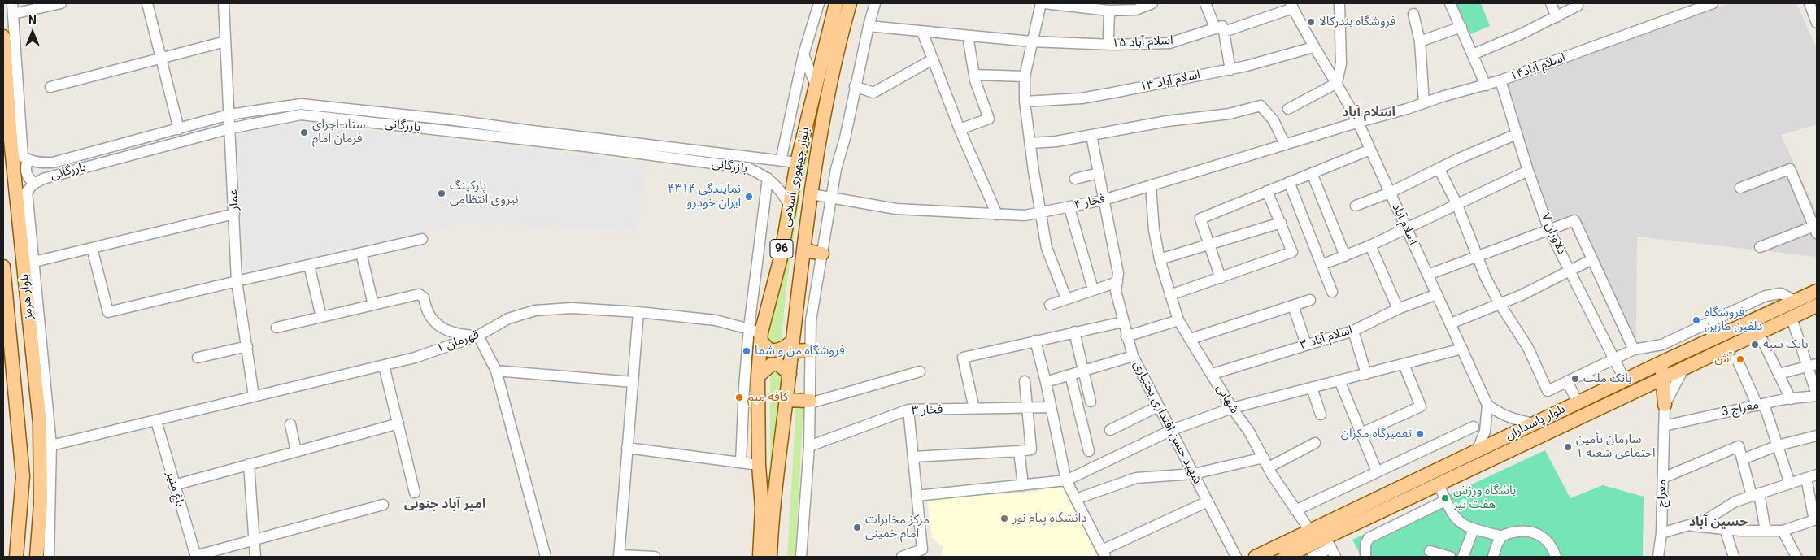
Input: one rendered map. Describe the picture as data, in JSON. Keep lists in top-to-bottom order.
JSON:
{
  "streets": {
    "main road": [
      "بلوار جمهوری اسلامی",
      "96",
      "بلوار هرمز",
      "بلوار پاسداران"
    ],
    "street": [
      "اسلام آباد ۱۵",
      "اسلام آباد۱۴",
      "اسلام آباد ۱۳",
      "بازرگانی",
      "عمار",
      "فخار ۴",
      "اسلام آباد",
      "دلاوران ۷",
      "اسلام آباد ۳",
      "قهرمان ۱",
      "شهابی",
      "معراج 3",
      "فخار ۳",
      "شهید حسن اقتداری بختیاری",
      "باغ منیر",
      "معراج"
    ]
  },
  "crossings": [
    ["اسلام آباد ۱۵", "اسلام آباد"],
    ["اسلام آباد۱۴", "فخار ۴"],
    ["اسلام آباد۱۴", "اسلام آباد"],
    ["اسلام آباد۱۴", "دلاوران ۷"],
    ["اسلام آباد ۱۳", "اسلام آباد"],
    ["بازرگانی", "بلوار جمهوری اسلامی"],
    ["بازرگانی", "عمار"],
    ["بازرگانی", "بلوار هرمز"],
    ["بلوار جمهوری اسلامی", "فخار ۴"],
    ["بلوار جمهوری اسلامی", "96"],
    ["بلوار جمهوری اسلامی", "قهرمان ۱"],
    ["عمار", "قهرمان ۱"],
    ["فخار ۴", "اسلام آباد"],
    ["فخار ۴", "شهابی"],
    ["فخار ۴", "شهید حسن اقتداری بختیاری"],
    ["اسلام آباد", "اسلام آباد ۳"],
    ["دلاوران ۷", "بلوار پاسداران"],
    ["بلوار هرمز", "قهرمان ۱"],
    ["اسلام آباد ۳", "شهابی"],
    ["قهرمان ۱", "باغ منیر"],
    ["شهابی", "بلوار پاسداران"],
    ["معراج 3", "معراج"]
  ],
  "districts": ["اسلام آباد", "امير آباد جنوبی", "حسین آباد"],
  "places": [
    "فروشگاه بندرکالا",
    "ستاد اجرای فرمان امام",
    "پارکینگ نیروی انتظامی",
    "نمایندگی ۴۳۱۴ ایران خودرو",
    "فروشگاه دلفین مارین",
    "بانک سپه",
    "فروشگاه من و شما",
    "آش",
    "بانک ملت",
    "کافه میم",
    "تعمیرگاه مکران",
    "سازمان تأمین اجتماعی شعبه ۱",
    "باشگاه ورزش هفت تیر",
    "دانشگاه پیام نور",
    "مرکز مخابرات امام خمینی"
  ],
  "north": "top"
}
